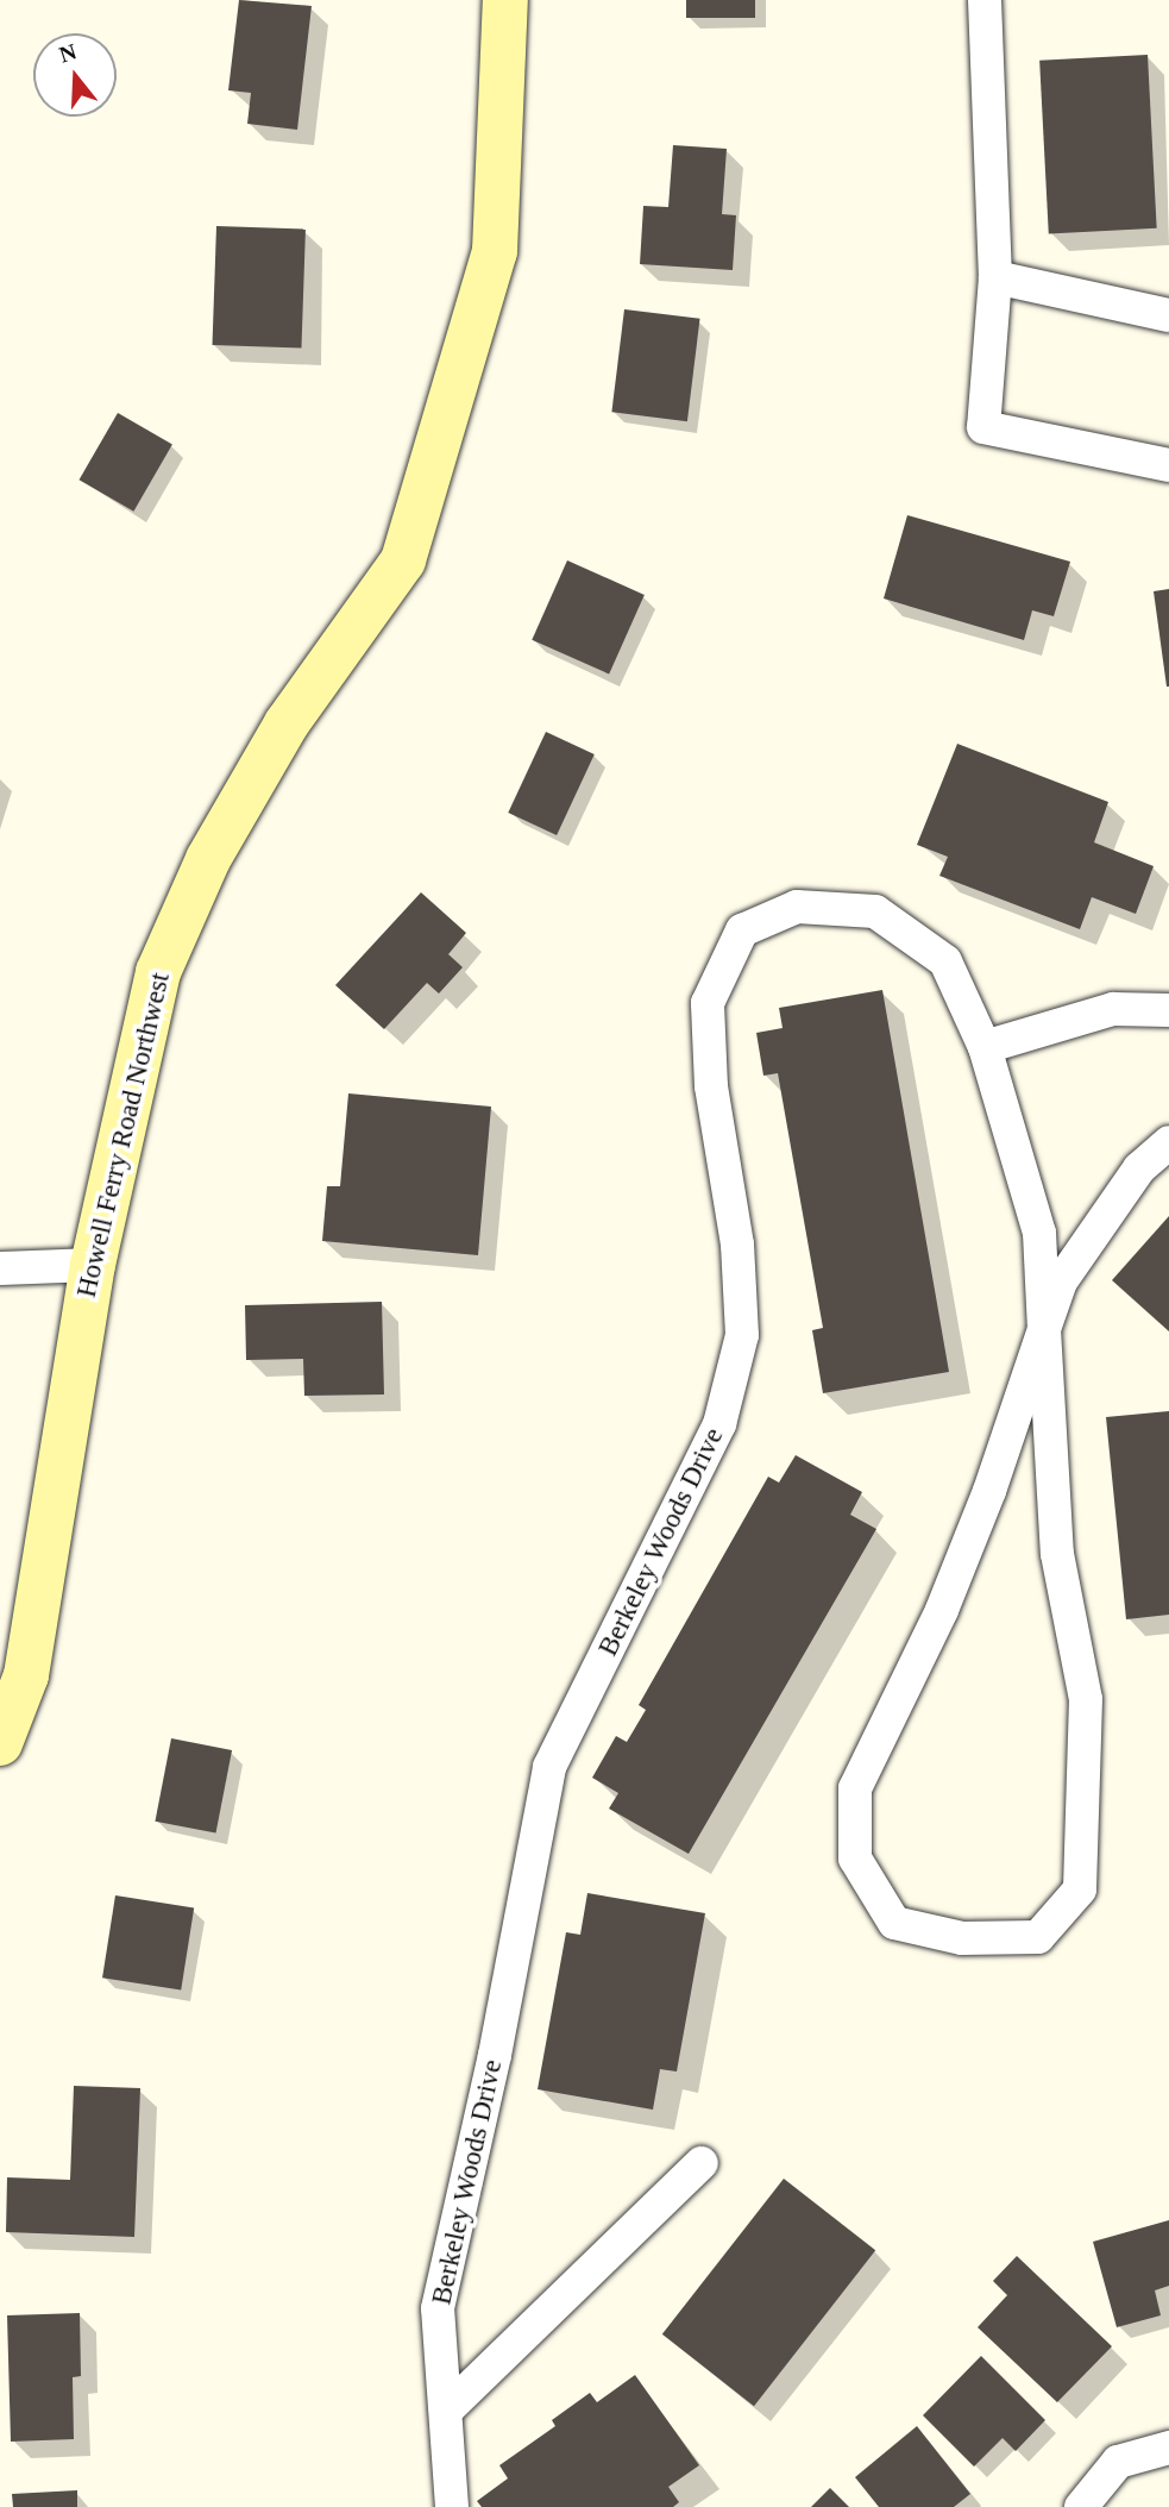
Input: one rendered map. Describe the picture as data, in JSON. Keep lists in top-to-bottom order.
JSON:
{
  "streets": {
    "street": ["Howell Ferry Road Northwest", "Berkeley Woods Drive"]
  },
  "north": "top"
}
